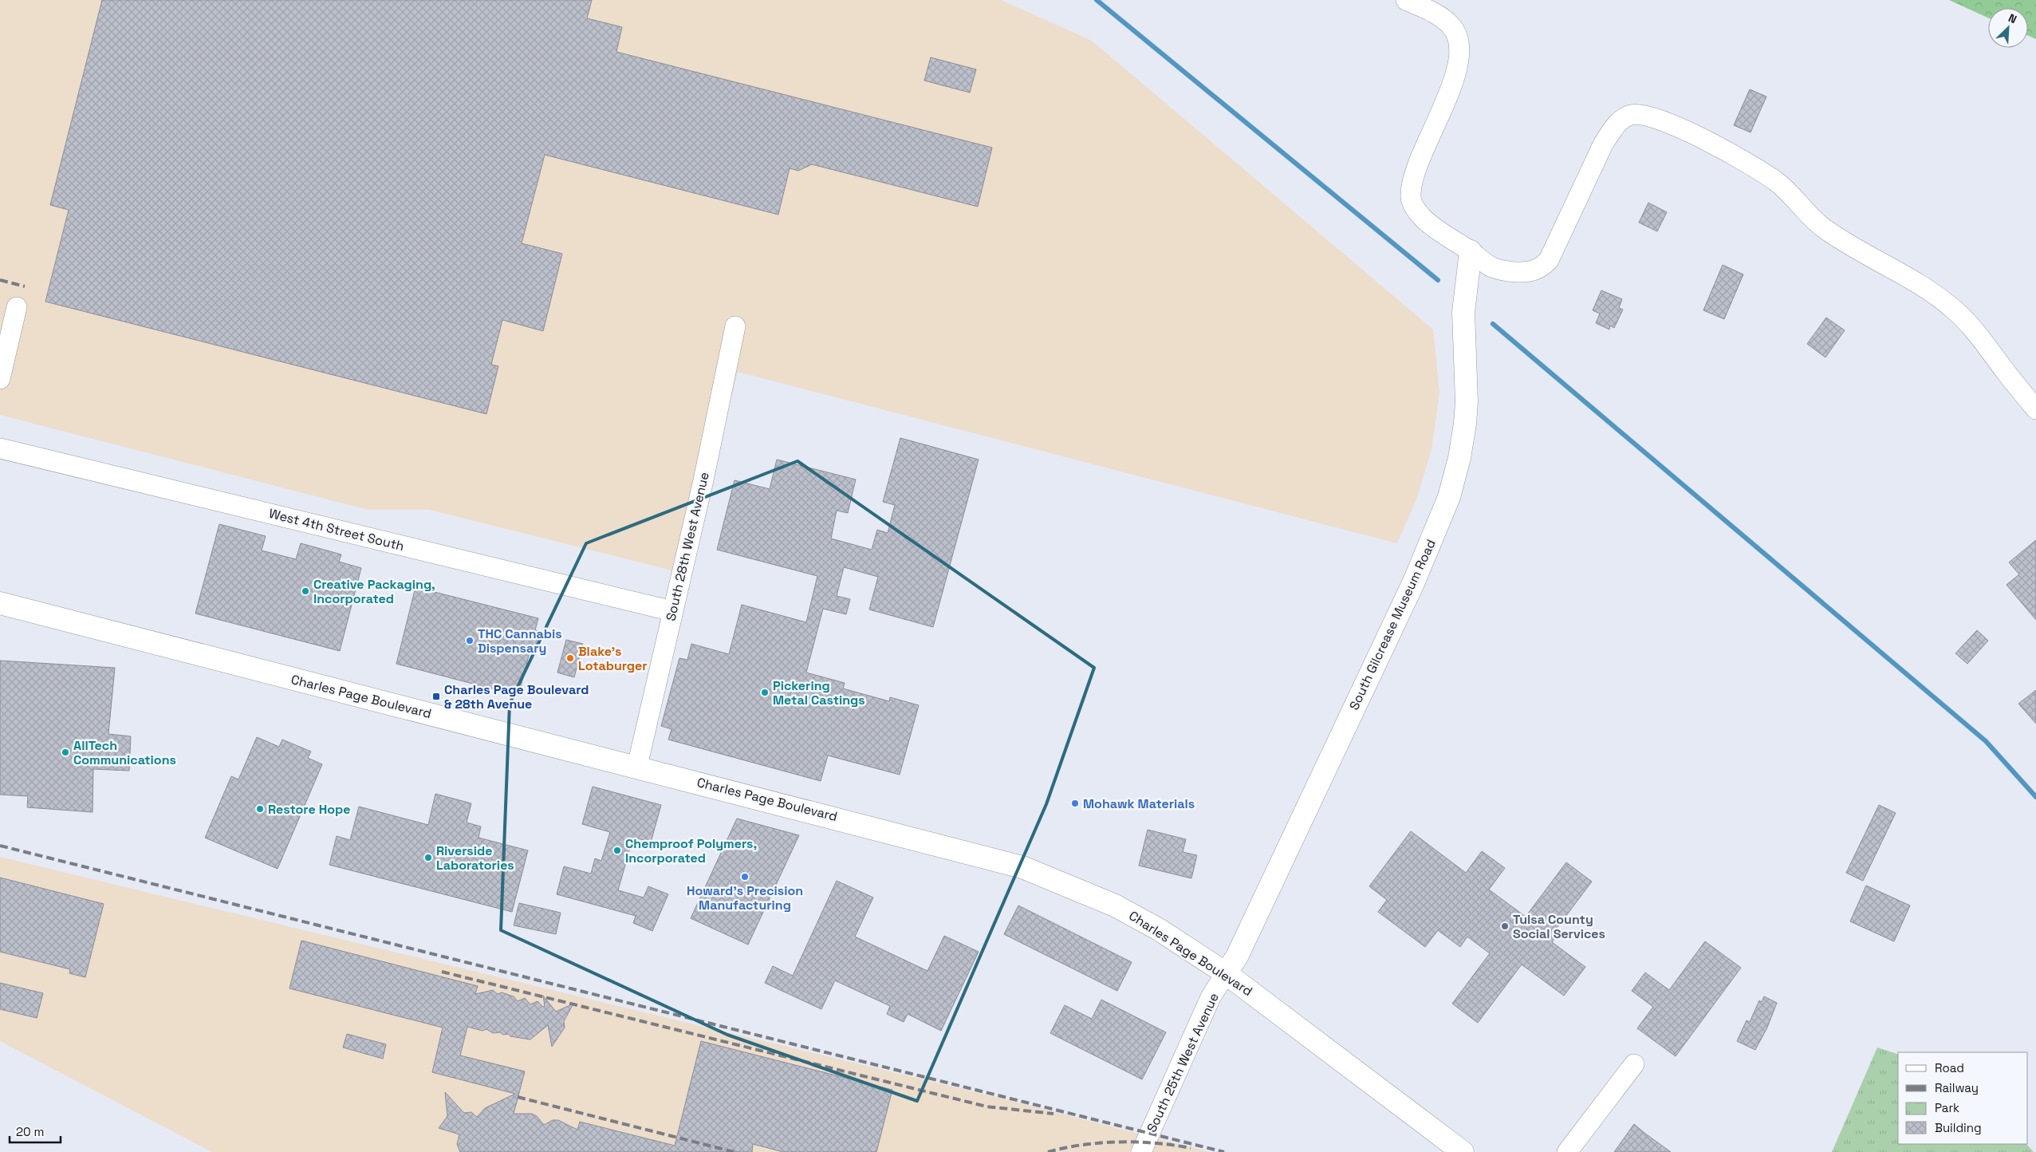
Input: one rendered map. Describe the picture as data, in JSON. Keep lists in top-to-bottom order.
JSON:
{
  "streets": {
    "main road": ["South Gilcrease Museum Road", "Charles Page Boulevard"],
    "street": ["West 4th Street South", "South 28th West Avenue", "South 25th West Avenue"]
  },
  "crossings": [
    ["West 4th Street South", "South 28th West Avenue"],
    ["South 28th West Avenue", "Charles Page Boulevard"],
    ["South Gilcrease Museum Road", "Charles Page Boulevard"],
    ["South Gilcrease Museum Road", "South 25th West Avenue"],
    ["Charles Page Boulevard", "South 25th West Avenue"]
  ],
  "places": {
    "other": [
      "Creative Packaging, Incorporated",
      "THC Cannabis Dispensary",
      "Blake's Lotaburger",
      "Pickering Metal Castings",
      "AllTech Communications",
      "Mohawk Materials",
      "Restore Hope",
      "Chemproof Polymers, Incorporated",
      "Riverside Laboratories",
      "Howard's Precision Manufacturing",
      "Tulsa County Social Services"
    ],
    "transit": ["Charles Page Boulevard & 28th Avenue"]
  },
  "legend": [
    "Road",
    "Railway",
    "Park",
    "Building"
  ],
  "scale_bar": "20 m",
  "north": "top right"
}
